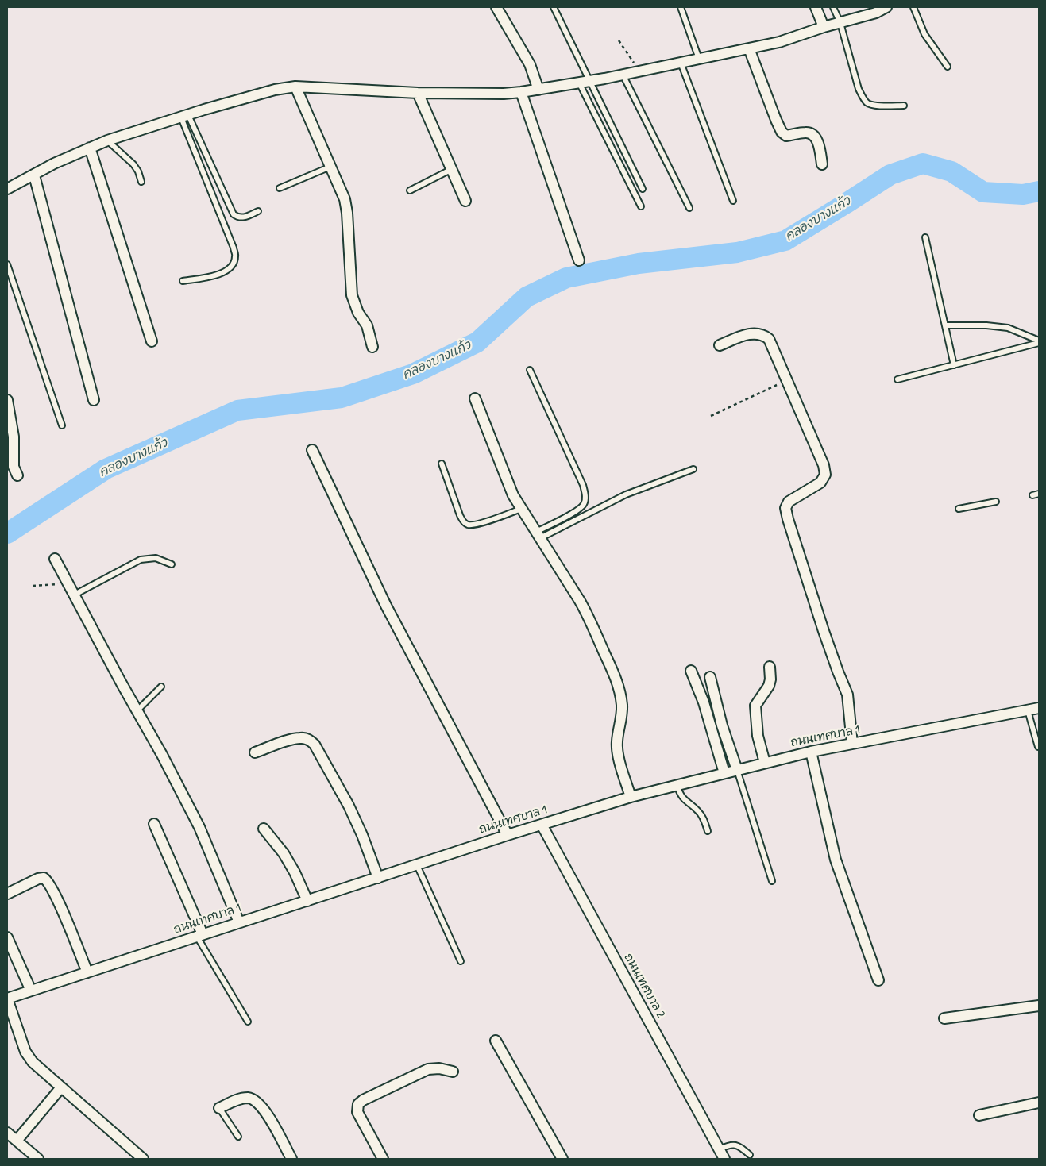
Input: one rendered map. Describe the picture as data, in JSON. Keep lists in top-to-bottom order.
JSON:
{
  "streets": {
    "street": ["ถนนเทศบาล 1", "ถนนเทศบาล 2"]
  },
  "crossings": [
    ["ถนนเทศบาล 1", "ถนนเทศบาล 2"]
  ],
  "water": ["คลองบางแก้ว"]
}
